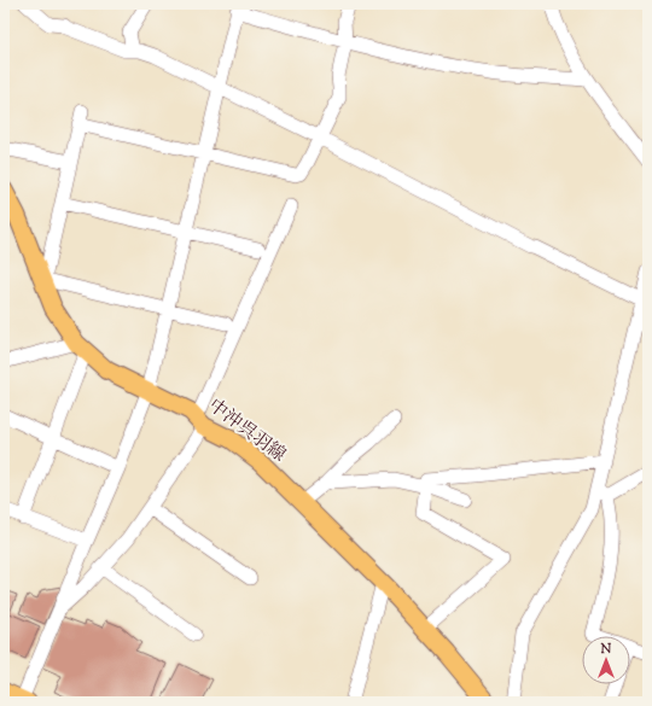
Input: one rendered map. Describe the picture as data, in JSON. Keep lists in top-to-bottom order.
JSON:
{
  "streets": {
    "main road": ["中沖呉羽線"]
  },
  "north": "top"
}
